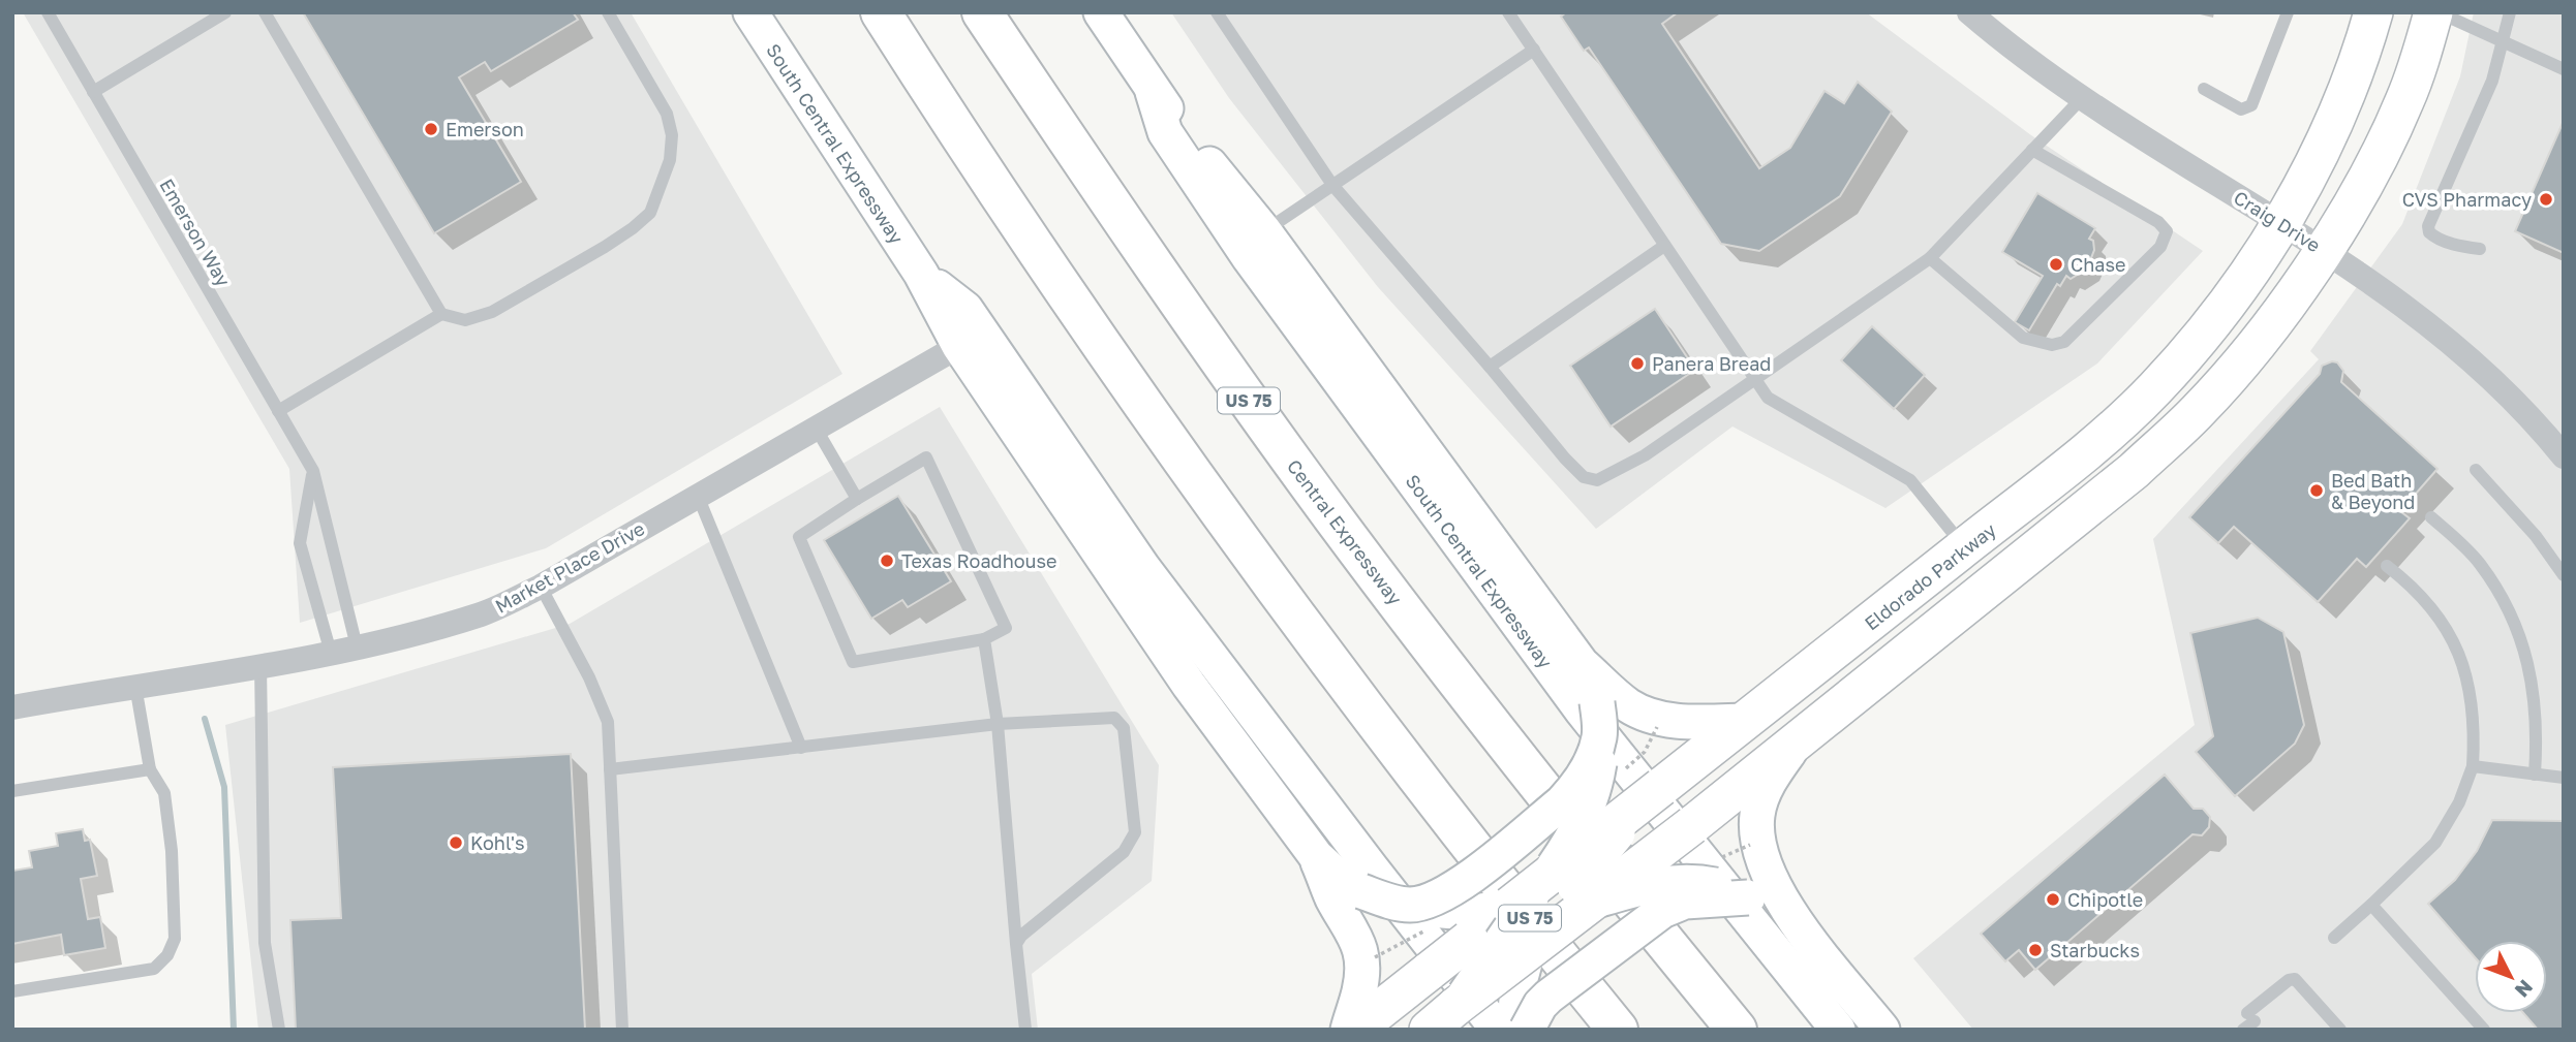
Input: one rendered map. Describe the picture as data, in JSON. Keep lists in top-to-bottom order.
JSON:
{
  "streets": {
    "highway": ["US 75", "Central Expressway"],
    "main road": ["South Central Expressway", "Eldorado Parkway"],
    "street": ["Craig Drive", "Market Place Drive"],
    "lane": ["Emerson Way"]
  },
  "crossings": [
    ["South Central Expressway", "Market Place Drive"],
    ["Craig Drive", "Eldorado Parkway"],
    ["Emerson Way", "Market Place Drive"]
  ],
  "places": [
    "Emerson",
    "CVS Pharmacy",
    "Chase",
    "Panera Bread",
    "Bed Bath & Beyond",
    "Texas Roadhouse",
    "Kohl's",
    "Chipotle",
    "Starbucks"
  ],
  "north": "bottom right"
}
